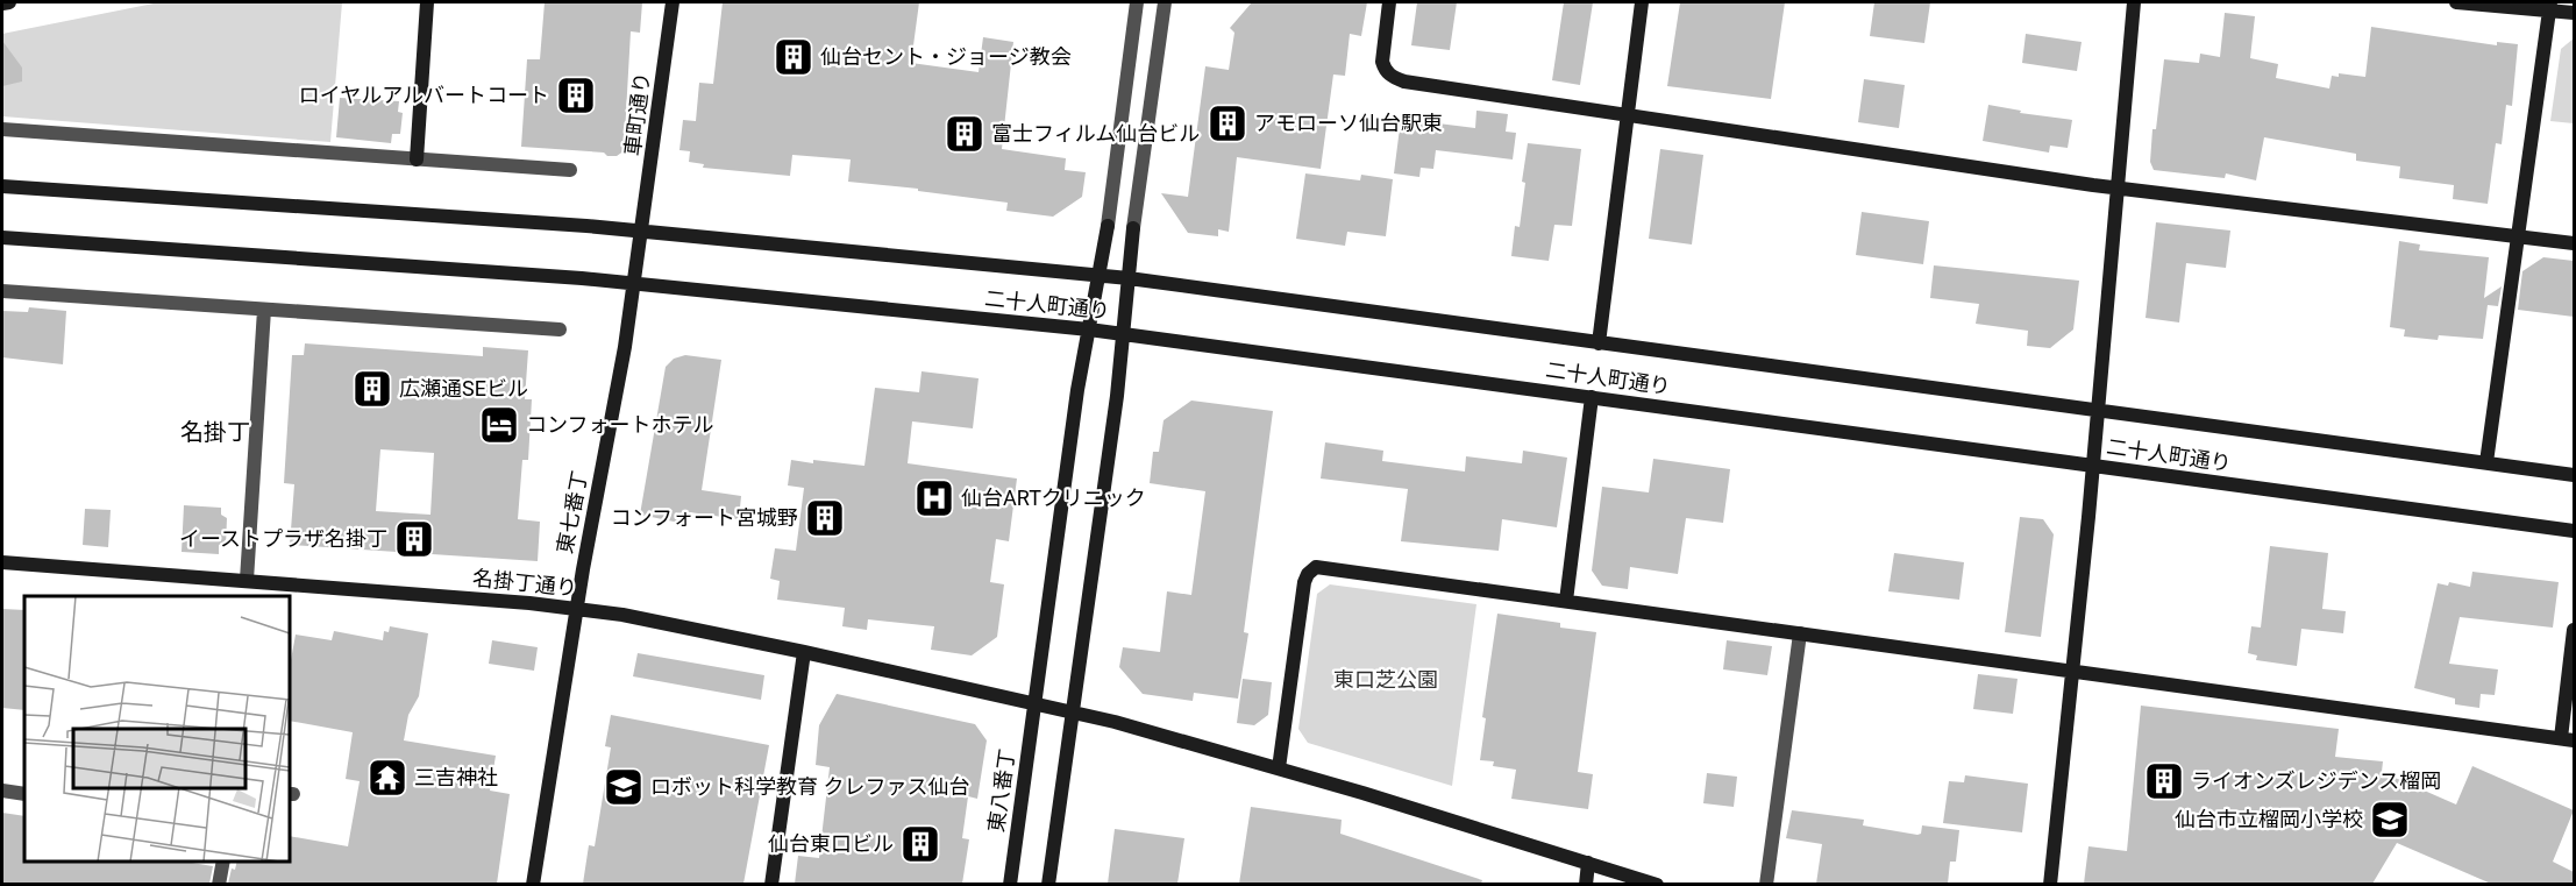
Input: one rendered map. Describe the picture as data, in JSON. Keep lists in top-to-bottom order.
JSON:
{
  "streets": {
    "street": [
      "車町通り",
      "二十人町通り",
      "東七番丁",
      "名掛丁通り",
      "東八番丁"
    ]
  },
  "crossings": [
    ["車町通り", "二十人町通り"],
    ["車町通り", "東七番丁"],
    ["二十人町通り", "東七番丁"],
    ["二十人町通り", "東八番丁"],
    ["東七番丁", "名掛丁通り"],
    ["名掛丁通り", "東八番丁"]
  ],
  "districts": ["名掛丁"],
  "parks": ["東口芝公園"],
  "places": {
    "building": [
      "仙台セント・ジョージ教会",
      "ロイヤルアルバートコート",
      "アモローソ仙台駅東",
      "富士フィルム仙台ビル",
      "広瀬通SEビル",
      "コンフォート宮城野",
      "イーストプラザ名掛丁",
      "ライオンズレジデンス榴岡",
      "仙台東口ビル"
    ],
    "hotel": ["コンフォートホテル"],
    "hospital": ["仙台ARTクリニック"],
    "temple": ["三吉神社"],
    "school or university": ["ロボット科学教育 クレファス仙台", "仙台市立榴岡小学校"]
  }
}
